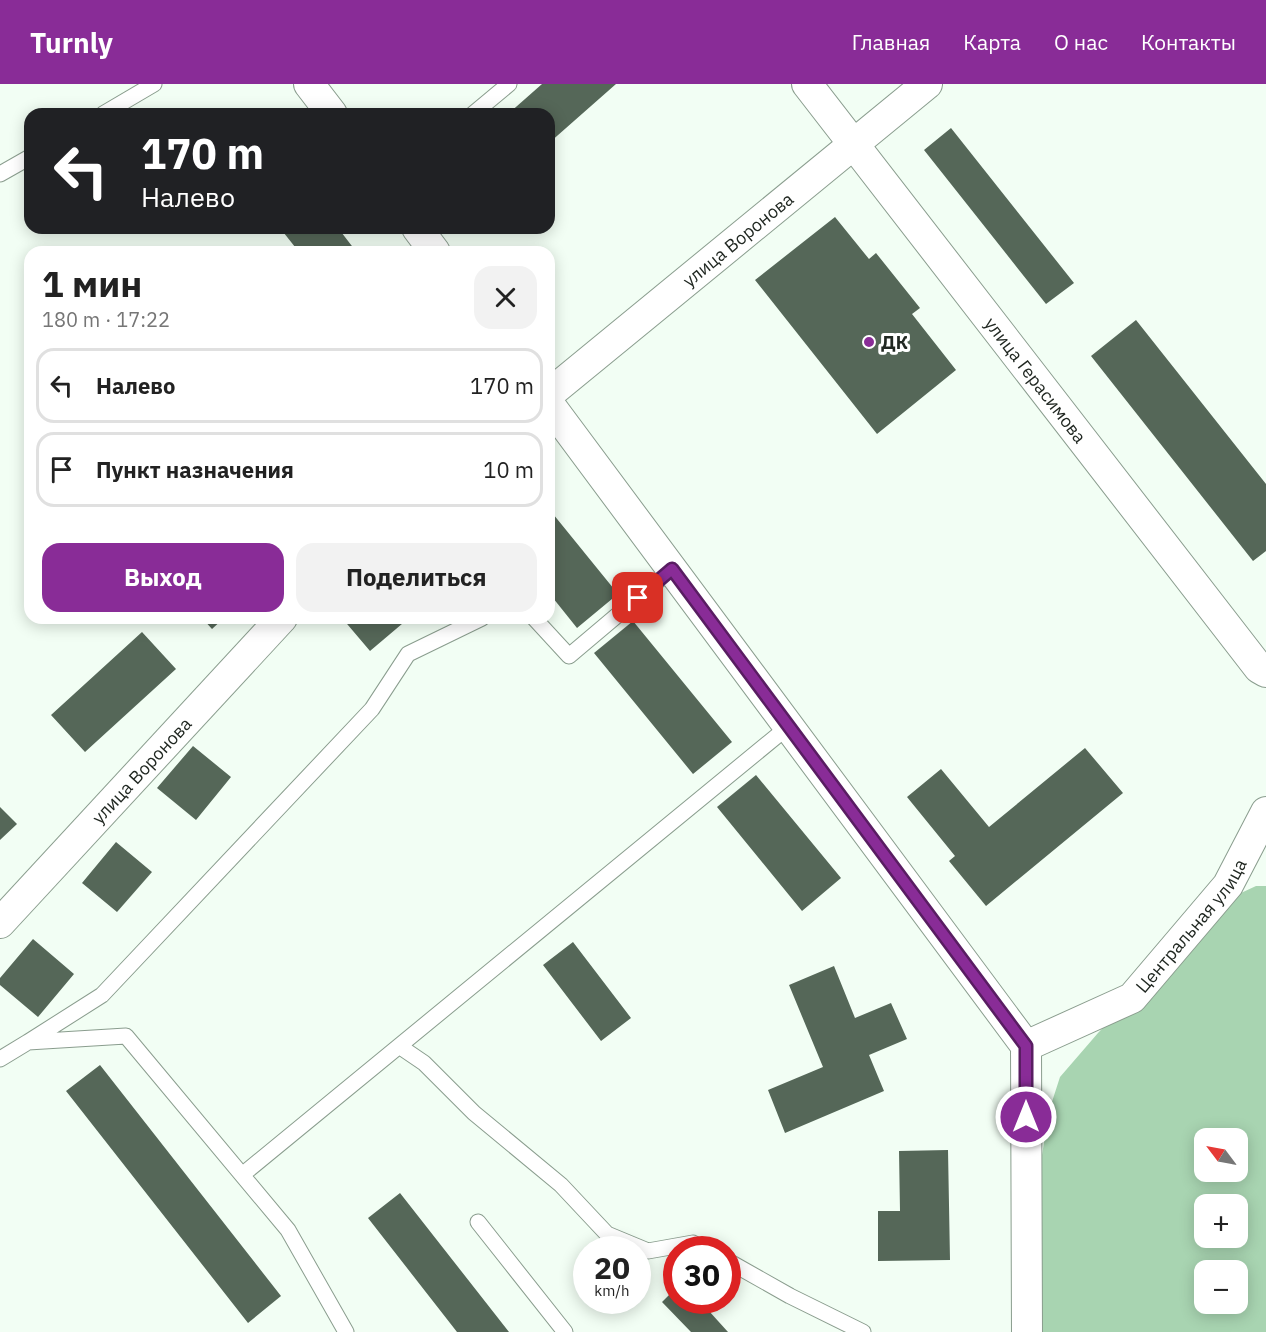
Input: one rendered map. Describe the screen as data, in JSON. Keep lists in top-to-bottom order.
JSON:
{
  "streets": {
    "street": ["улица Воронова", "улица Герасимова", "Центральная улица"]
  },
  "crossings": [
    ["улица Воронова", "улица Герасимова"]
  ],
  "places": ["ДК"],
  "north": "top left",
  "page": {
    "header": "Turnly",
    "nav": [
      "Главная",
      "Карта",
      "О нас",
      "Контакты"
    ],
    "turn": ["170 m", "Налево"],
    "heading": ["1 мин", "180 m · 17:22"],
    "list": [
      {
        "name": "Налево",
        "value": "170 m"
      },
      {
        "name": "Пункт назначения",
        "value": "10 m"
      }
    ],
    "buttons": ["Выход", "Поделиться"],
    "map_buttons": ["+", "−"],
    "speed": "20 km/h",
    "limit": "30"
  }
}
